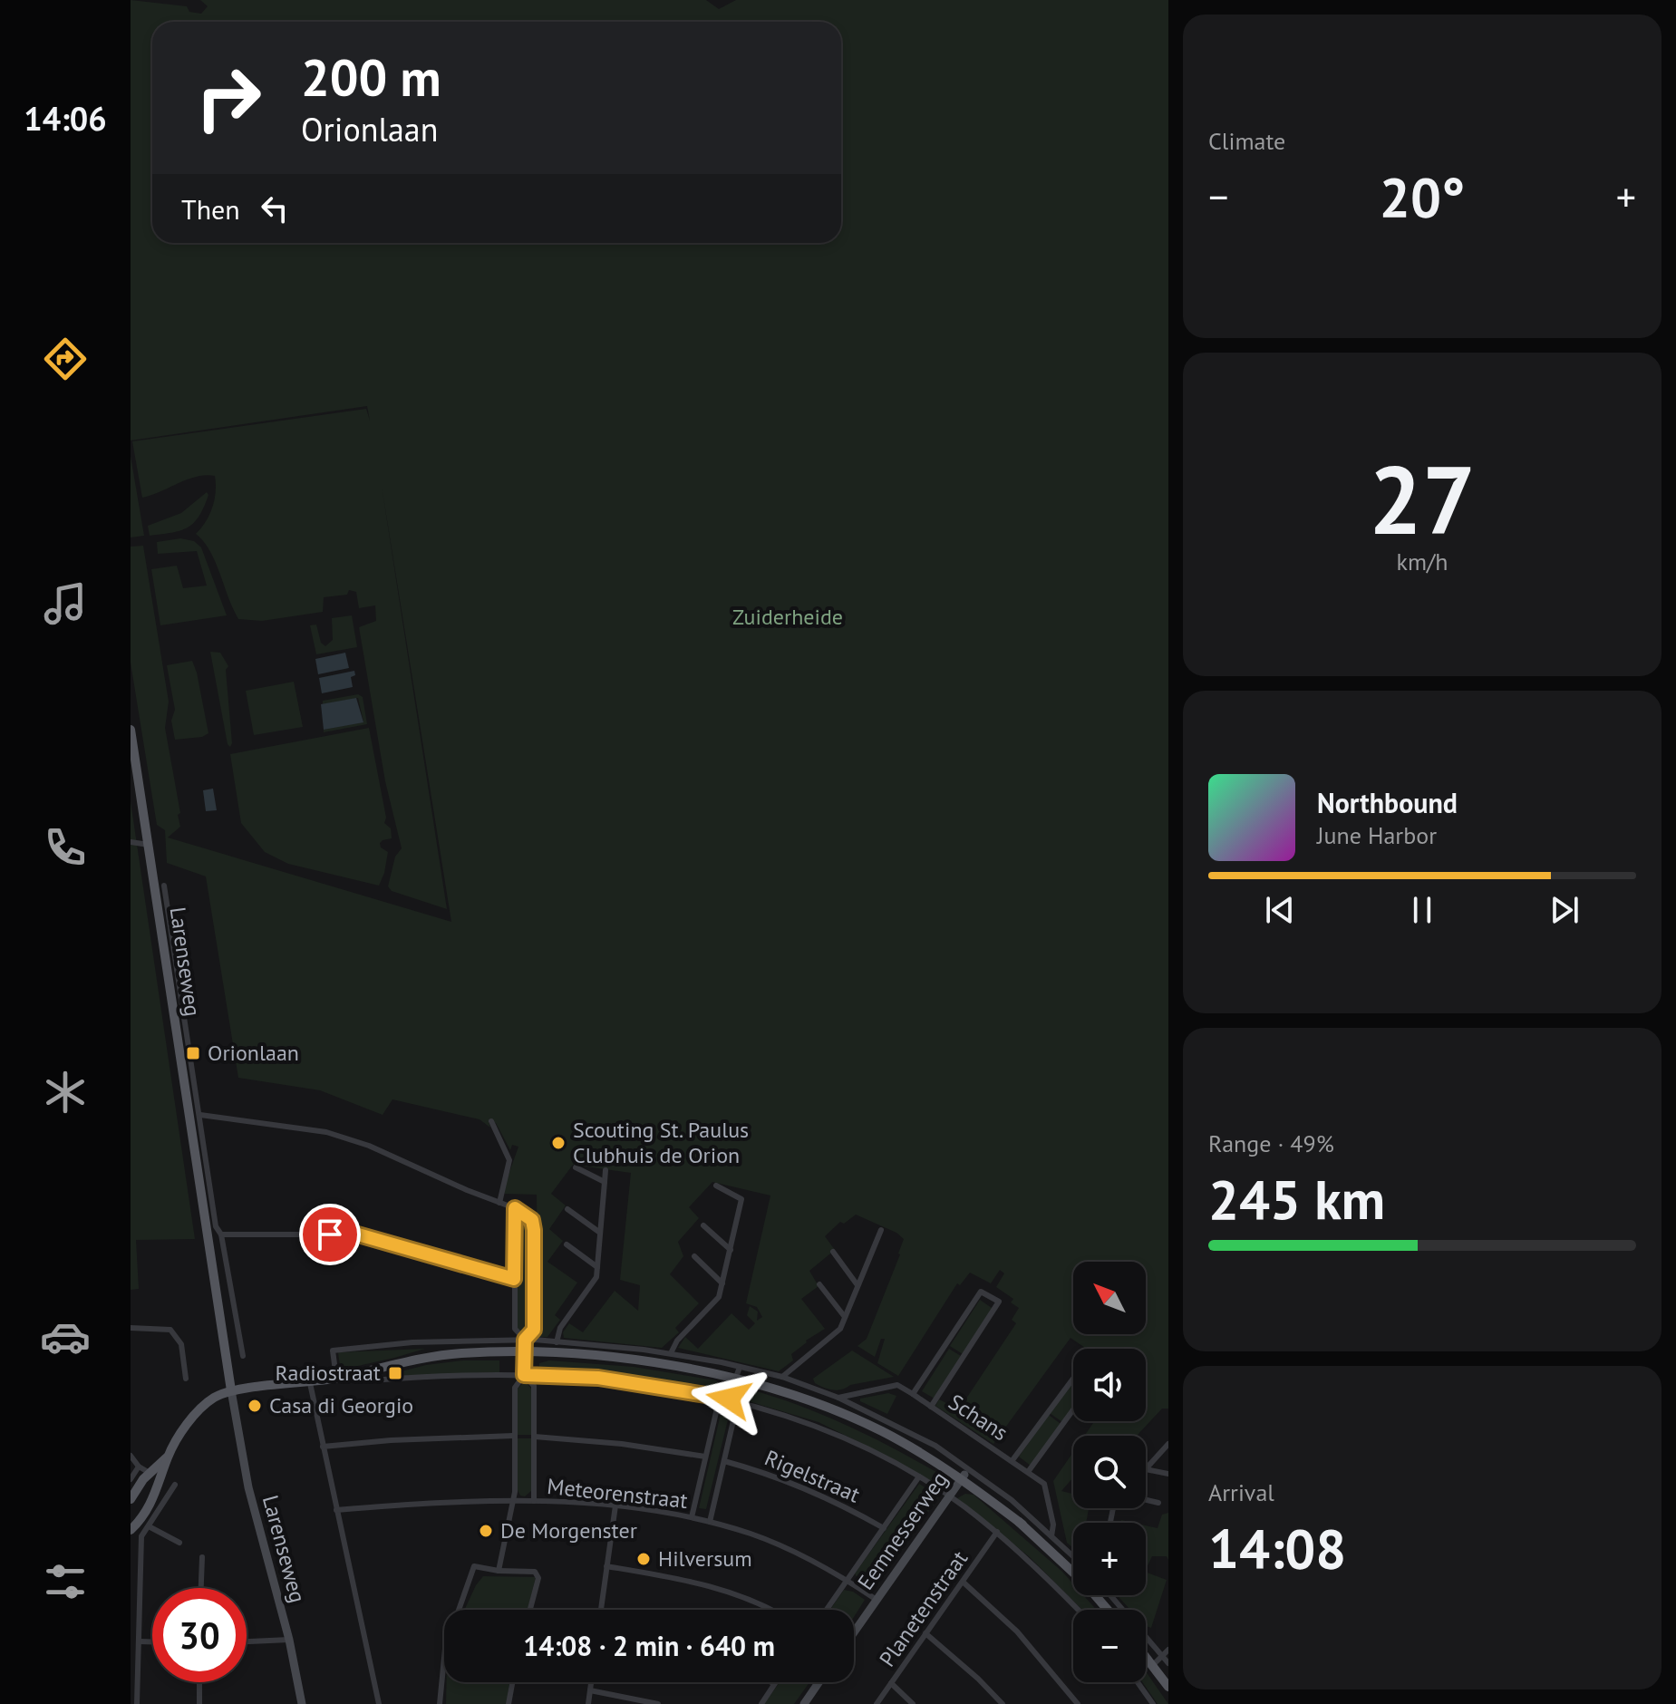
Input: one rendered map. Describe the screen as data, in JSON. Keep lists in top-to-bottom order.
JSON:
{
  "streets": {
    "main road": ["Larenseweg"],
    "street": [
      "Schans",
      "Rigelstraat",
      "Meteorenstraat",
      "Eemnesserweg",
      "Planetenstraat"
    ]
  },
  "crossings": [
    ["Rigelstraat", "Eemnesserweg"],
    ["Meteorenstraat", "Eemnesserweg"]
  ],
  "parks": ["Zuiderheide"],
  "places": {
    "transit": ["Orionlaan", "Radiostraat"],
    "other": [
      "Scouting St. Paulus Clubhuis de Orion",
      "Casa di Georgio",
      "De Morgenster",
      "Hilversum"
    ]
  },
  "north": "top left",
  "page": {
    "tabs": "14:06",
    "tile": [
      "Climate",
      ["27", "km/h"],
      ["Range · 49%", "245 km"],
      ["Arrival", "14:08"]
    ],
    "turn": ["200 m", "Orionlaan"],
    "heat": ["−", "20°", "+"],
    "then": "Then",
    "song": ["Northbound", "June Harbor"],
    "map_buttons": ["+", "−"],
    "limit": "30",
    "trip": "14:08 · 2 min · 640 m"
  }
}
